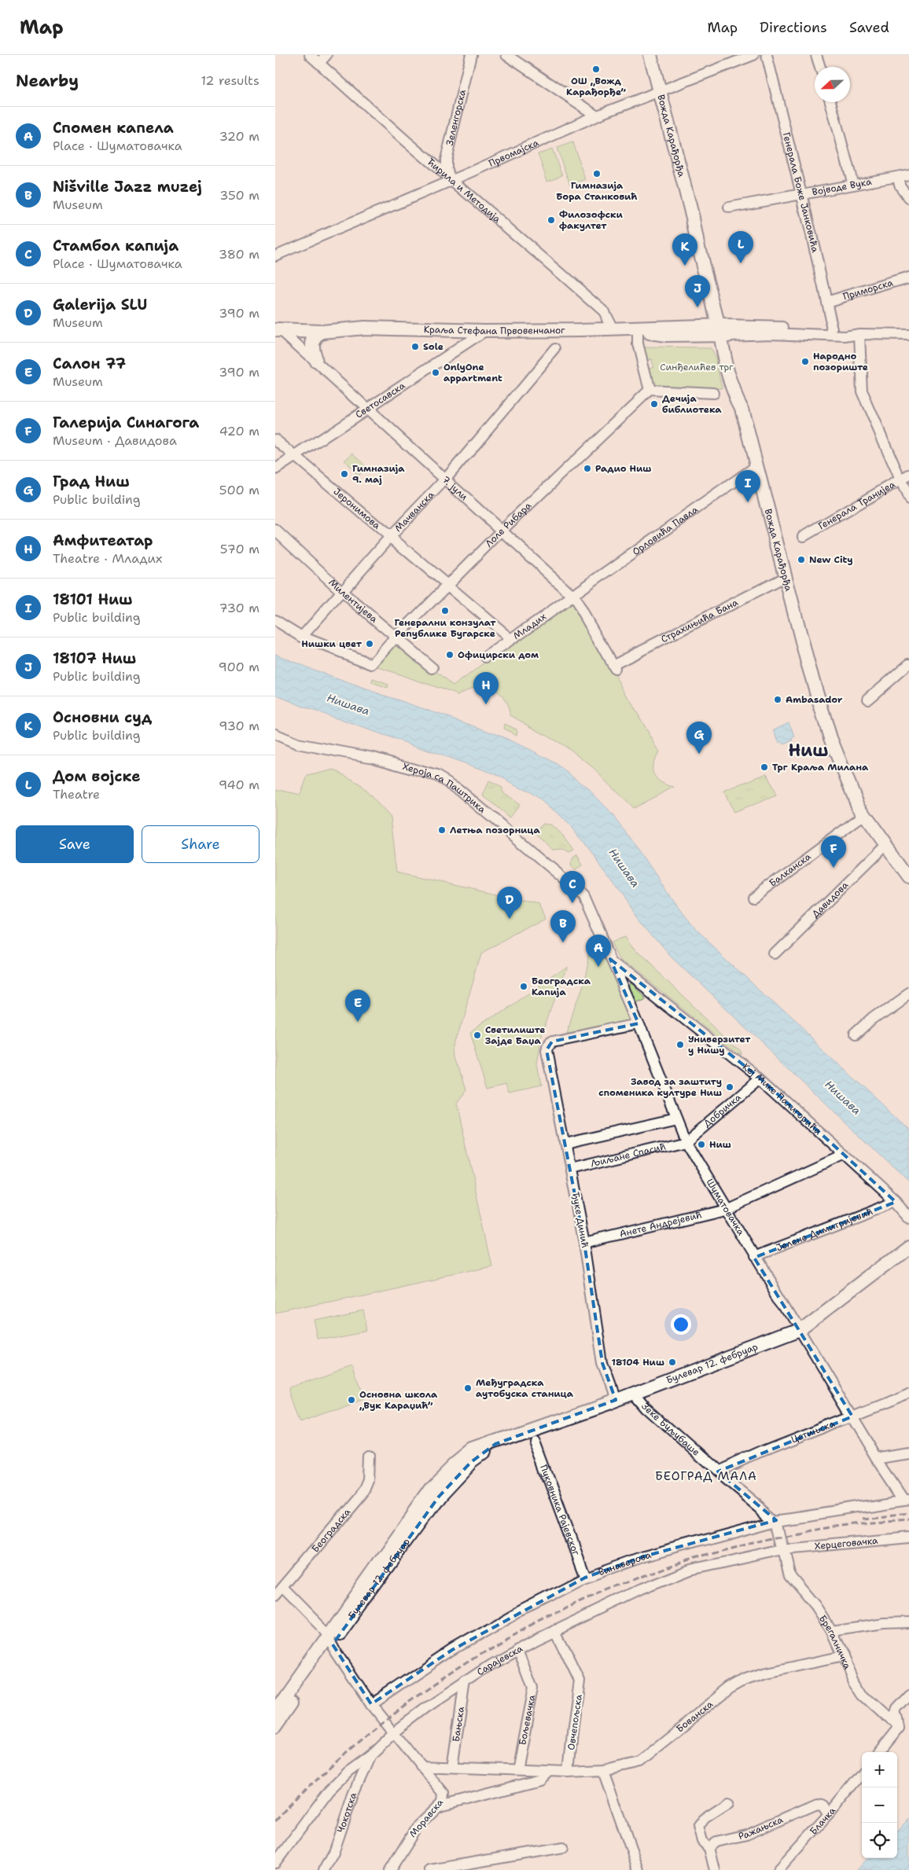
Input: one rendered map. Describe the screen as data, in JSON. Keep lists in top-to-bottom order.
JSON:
{
  "streets": {
    "main road": ["Вожда Карађорђа", "Краља Стефана Првовенчаног", "Булевар 12. фебруар"],
    "street": [
      "Зеленгорска",
      "Првомајска",
      "Војводе Вука",
      "Ћирила и Методија",
      "Генерала Боже Јанковића",
      "Приморска",
      "Светосавска",
      "7. јули",
      "Генерала Транијеа",
      "Јеронимова",
      "Мачванска",
      "Лоле Рибара",
      "Орловића Павла",
      "Милентијева",
      "Страхињића Бана",
      "Младих",
      "Хероја са Паштрика",
      "Балканска",
      "Давидова",
      "Кеј Мике Палигорића",
      "Добричка",
      "Љиљане Спасић",
      "Шуматовачка",
      "Ђуке Динић",
      "Анете Андрејевић",
      "Јелене Димитријевић",
      "Зеке Буљубаше",
      "Цетињска",
      "Пуковника Рајевског",
      "Београдска",
      "Херцеговачка",
      "Винаверова",
      "Брегалничка",
      "Сарајевска",
      "Бованска",
      "Бољевачка",
      "Овчепољска",
      "Бањска",
      "Чокотска",
      "Моравска",
      "Блачка",
      "Ражањска"
    ]
  },
  "crossings": [
    ["Зеленгорска", "Првомајска"],
    ["Зеленгорска", "Ћирила и Методија"],
    ["Вожда Карађорђа", "Првомајска"],
    ["Вожда Карађорђа", "Краља Стефана Првовенчаног"],
    ["Вожда Карађорђа", "Орловића Павла"],
    ["Вожда Карађорђа", "Страхињића Бана"],
    ["Вожда Карађорђа", "Балканска"],
    ["Првомајска", "Ћирила и Методија"],
    ["Војводе Вука", "Генерала Боже Јанковића"],
    ["Ћирила и Методија", "Краља Стефана Првовенчаног"],
    ["Генерала Боже Јанковића", "Приморска"],
    ["Краља Стефана Првовенчаног", "Светосавска"],
    ["Краља Стефана Првовенчаног", "7. јули"],
    ["Светосавска", "7. јули"],
    ["Светосавска", "Јеронимова"],
    ["7. јули", "Мачванска"],
    ["7. јули", "Лоле Рибара"],
    ["7. јули", "Орловића Павла"],
    ["7. јули", "Страхињића Бана"],
    ["7. јули", "Младих"],
    ["Јеронимова", "Мачванска"],
    ["Јеронимова", "Лоле Рибара"],
    ["Јеронимова", "Младих"],
    ["Мачванска", "Лоле Рибара"],
    ["Мачванска", "Милентијева"],
    ["Лоле Рибара", "Милентијева"],
    ["Орловића Павла", "Младих"],
    ["Хероја са Паштрика", "Шуматовачка"],
    ["Кеј Мике Палигорића", "Добричка"],
    ["Кеј Мике Палигорића", "Шуматовачка"],
    ["Кеј Мике Палигорића", "Анете Андрејевић"],
    ["Кеј Мике Палигорића", "Јелене Димитријевић"],
    ["Добричка", "Љиљане Спасић"],
    ["Добричка", "Шуматовачка"],
    ["Љиљане Спасић", "Шуматовачка"],
    ["Љиљане Спасић", "Ђуке Динић"],
    ["Шуматовачка", "Ђуке Динић"],
    ["Шуматовачка", "Анете Андрејевић"],
    ["Шуматовачка", "Јелене Димитријевић"],
    ["Шуматовачка", "Булевар 12. фебруар"],
    ["Шуматовачка", "Цетињска"],
    ["Шуматовачка", "Винаверова"],
    ["Ђуке Динић", "Анете Андрејевић"],
    ["Ђуке Динић", "Булевар 12. фебруар"],
    ["Булевар 12. фебруар", "Зеке Буљубаше"],
    ["Булевар 12. фебруар", "Моравска"],
    ["Зеке Буљубаше", "Цетињска"],
    ["Зеке Буљубаше", "Винаверова"],
    ["Пуковника Рајевског", "Винаверова"],
    ["Београдска", "Моравска"],
    ["Херцеговачка", "Брегалничка"],
    ["Херцеговачка", "Сарајевска"],
    ["Винаверова", "Моравска"],
    ["Брегалничка", "Сарајевска"],
    ["Брегалничка", "Бованска"],
    ["Сарајевска", "Бољевачка"],
    ["Сарајевска", "Овчепољска"],
    ["Сарајевска", "Бањска"],
    ["Сарајевска", "Чокотска"],
    ["Сарајевска", "Моравска"],
    ["Бованска", "Бољевачка"],
    ["Бованска", "Овчепољска"],
    ["Бованска", "Бањска"],
    ["Бованска", "Моравска"],
    ["Блачка", "Ражањска"]
  ],
  "districts": ["Ниш", "БЕОГРАД МАЛА"],
  "water": ["Нишава"],
  "parks": ["Синђелићев трг"],
  "places": [
    "ОШ „Вожд Карађорђе”",
    "Гимназија Бора Станковић",
    "Филозофски факултет",
    "Sole",
    "Народно позориште",
    "OnlyOne appartment",
    "Дечија библиотека",
    "Радио Ниш",
    "Гимназија 9. мај",
    "New City",
    "Генерални конзулат Републике Бугарске",
    "Нишки цвет",
    "Официрски дом",
    "Ambasador",
    "Трг Краља Милана",
    "Летња позорница",
    "Београдска Капија",
    "Светилиште Зајде Баџа",
    "Универзитет у Нишу",
    "Завод за заштиту споменика културе Ниш",
    "Ниш",
    "18104 Ниш",
    "Међуградска аутобуска станица",
    "Основна школа „Вук Караџић”"
  ],
  "north": "left",
  "page": {
    "header": "Map",
    "nav": ["Map", "Directions", "Saved"],
    "heading": ["Nearby", "12 results"],
    "list": [
      {
        "mark": "A",
        "name": "Спомен капела",
        "note": "Place · Шуматовачка",
        "value": "320 m"
      },
      {
        "mark": "B",
        "name": "Nišville Jazz muzej",
        "note": "Museum",
        "value": "350 m"
      },
      {
        "mark": "C",
        "name": "Стамбол капија",
        "note": "Place · Шуматовачка",
        "value": "380 m"
      },
      {
        "mark": "D",
        "name": "Galerija SLU",
        "note": "Museum",
        "value": "390 m"
      },
      {
        "mark": "E",
        "name": "Салон 77",
        "note": "Museum",
        "value": "390 m"
      },
      {
        "mark": "F",
        "name": "Галерија Синагога",
        "note": "Museum · Давидова",
        "value": "420 m"
      },
      {
        "mark": "G",
        "name": "Град Ниш",
        "note": "Public building",
        "value": "500 m"
      },
      {
        "mark": "H",
        "name": "Амфитеатар",
        "note": "Theatre · Младих",
        "value": "570 m"
      },
      {
        "mark": "I",
        "name": "18101 Ниш",
        "note": "Public building",
        "value": "730 m"
      },
      {
        "mark": "J",
        "name": "18107 Ниш",
        "note": "Public building",
        "value": "900 m"
      },
      {
        "mark": "K",
        "name": "Основни суд",
        "note": "Public building",
        "value": "930 m"
      },
      {
        "mark": "L",
        "name": "Дом војске",
        "note": "Theatre",
        "value": "940 m"
      }
    ],
    "pins": [
      "L",
      "K",
      "J",
      "I",
      "H",
      "G",
      "F",
      "C",
      "D",
      "B",
      "A",
      "E"
    ],
    "buttons": ["Save", "Share"],
    "map_buttons": ["+", "−"]
  }
}
